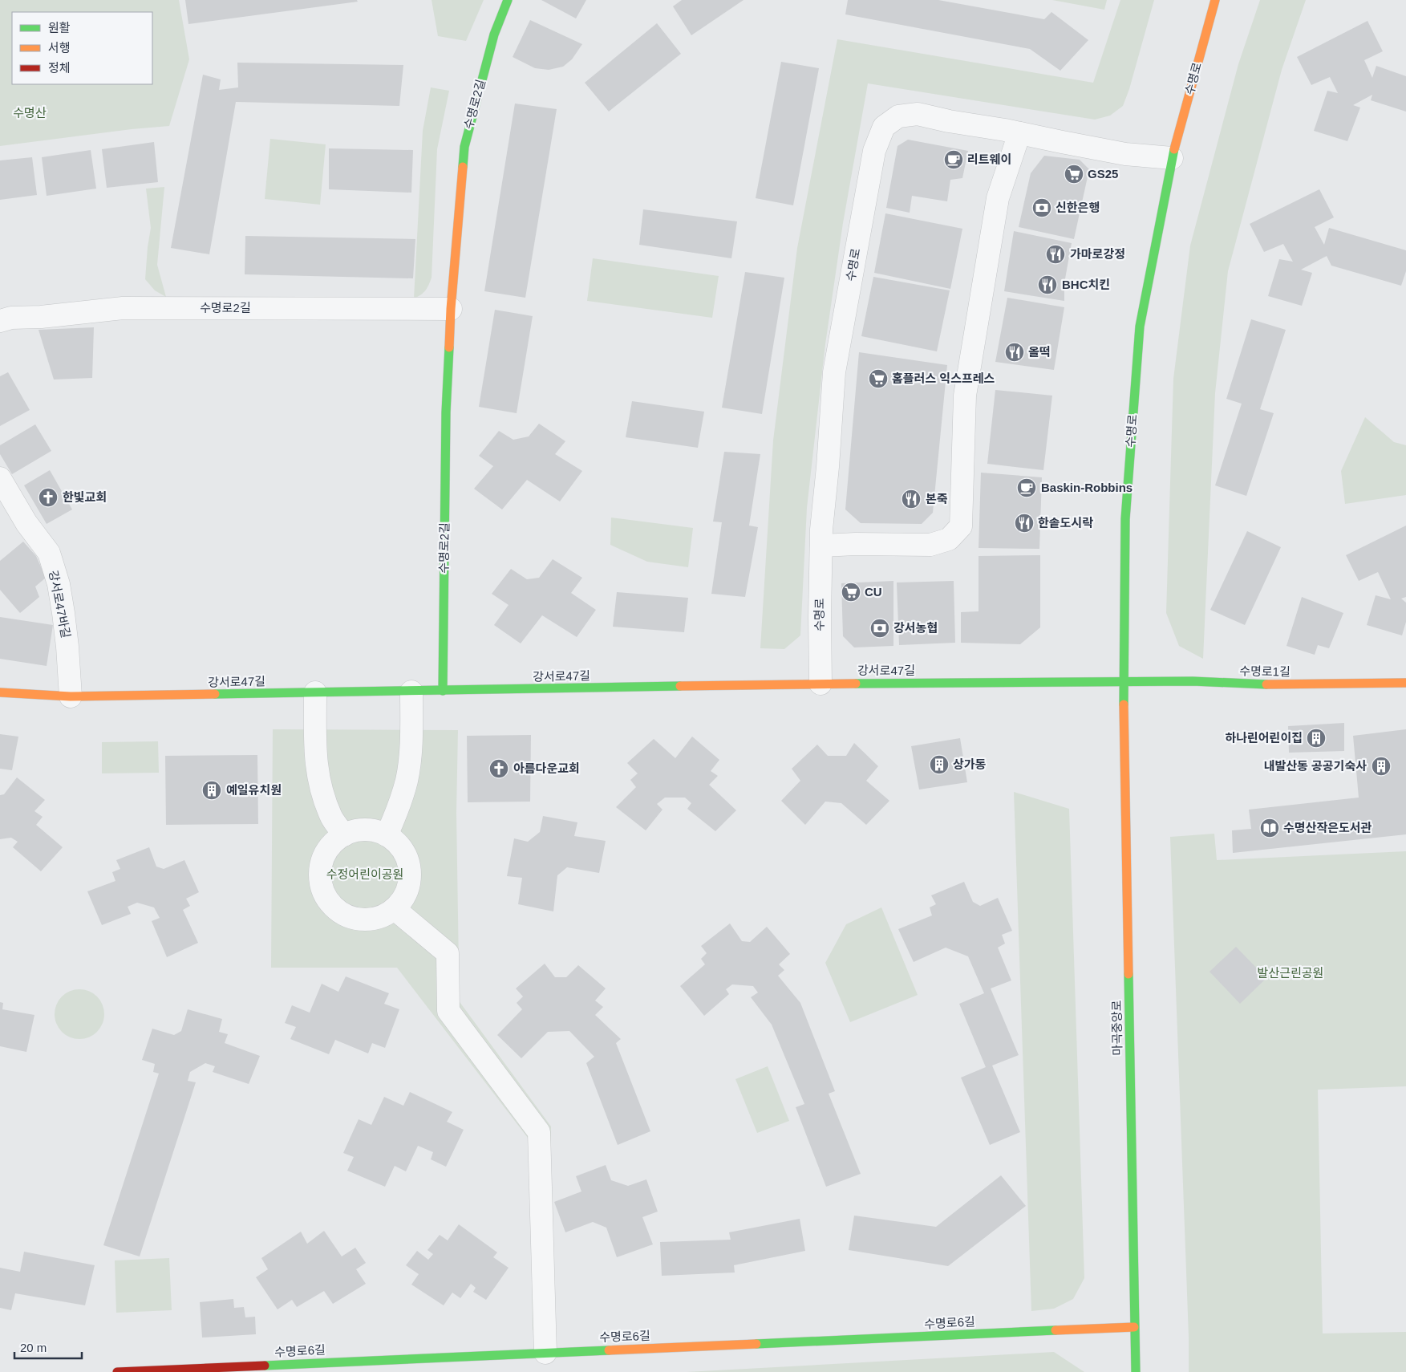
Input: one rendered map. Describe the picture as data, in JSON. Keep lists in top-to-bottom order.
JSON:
{
  "streets": {
    "street": [
      "수명로",
      "수명로2길",
      "강서로47바길",
      "강서로47길",
      "수명로1길",
      "마곡중앙로",
      "수명로6길"
    ]
  },
  "crossings": [
    ["수명로", "강서로47길"],
    ["수명로", "수명로1길"],
    ["수명로", "마곡중앙로"],
    ["수명로2길", "강서로47길"],
    ["강서로47바길", "강서로47길"],
    ["강서로47길", "수명로1길"],
    ["강서로47길", "마곡중앙로"],
    ["수명로1길", "마곡중앙로"],
    ["마곡중앙로", "수명로6길"]
  ],
  "parks": ["수명산", "수정어린이공원", "발산근린공원"],
  "places": {
    "cafe": ["리트웨이", "Baskin-Robbins"],
    "supermarket": ["GS25", "홈플러스 익스프레스", "CU"],
    "bank": ["신한은행", "강서농협"],
    "restaurant": [
      "가마로강정",
      "BHC치킨",
      "올떡",
      "본죽",
      "한솥도시락"
    ],
    "church": ["한빛교회", "아름다운교회"],
    "building": [
      "하나린어린이집",
      "상가동",
      "내발산동 공공기숙사",
      "예일유치원"
    ],
    "library": ["수명산작은도서관"]
  },
  "legend": ["원활", "서행", "정체"],
  "scale_bar": "20 m"
}
